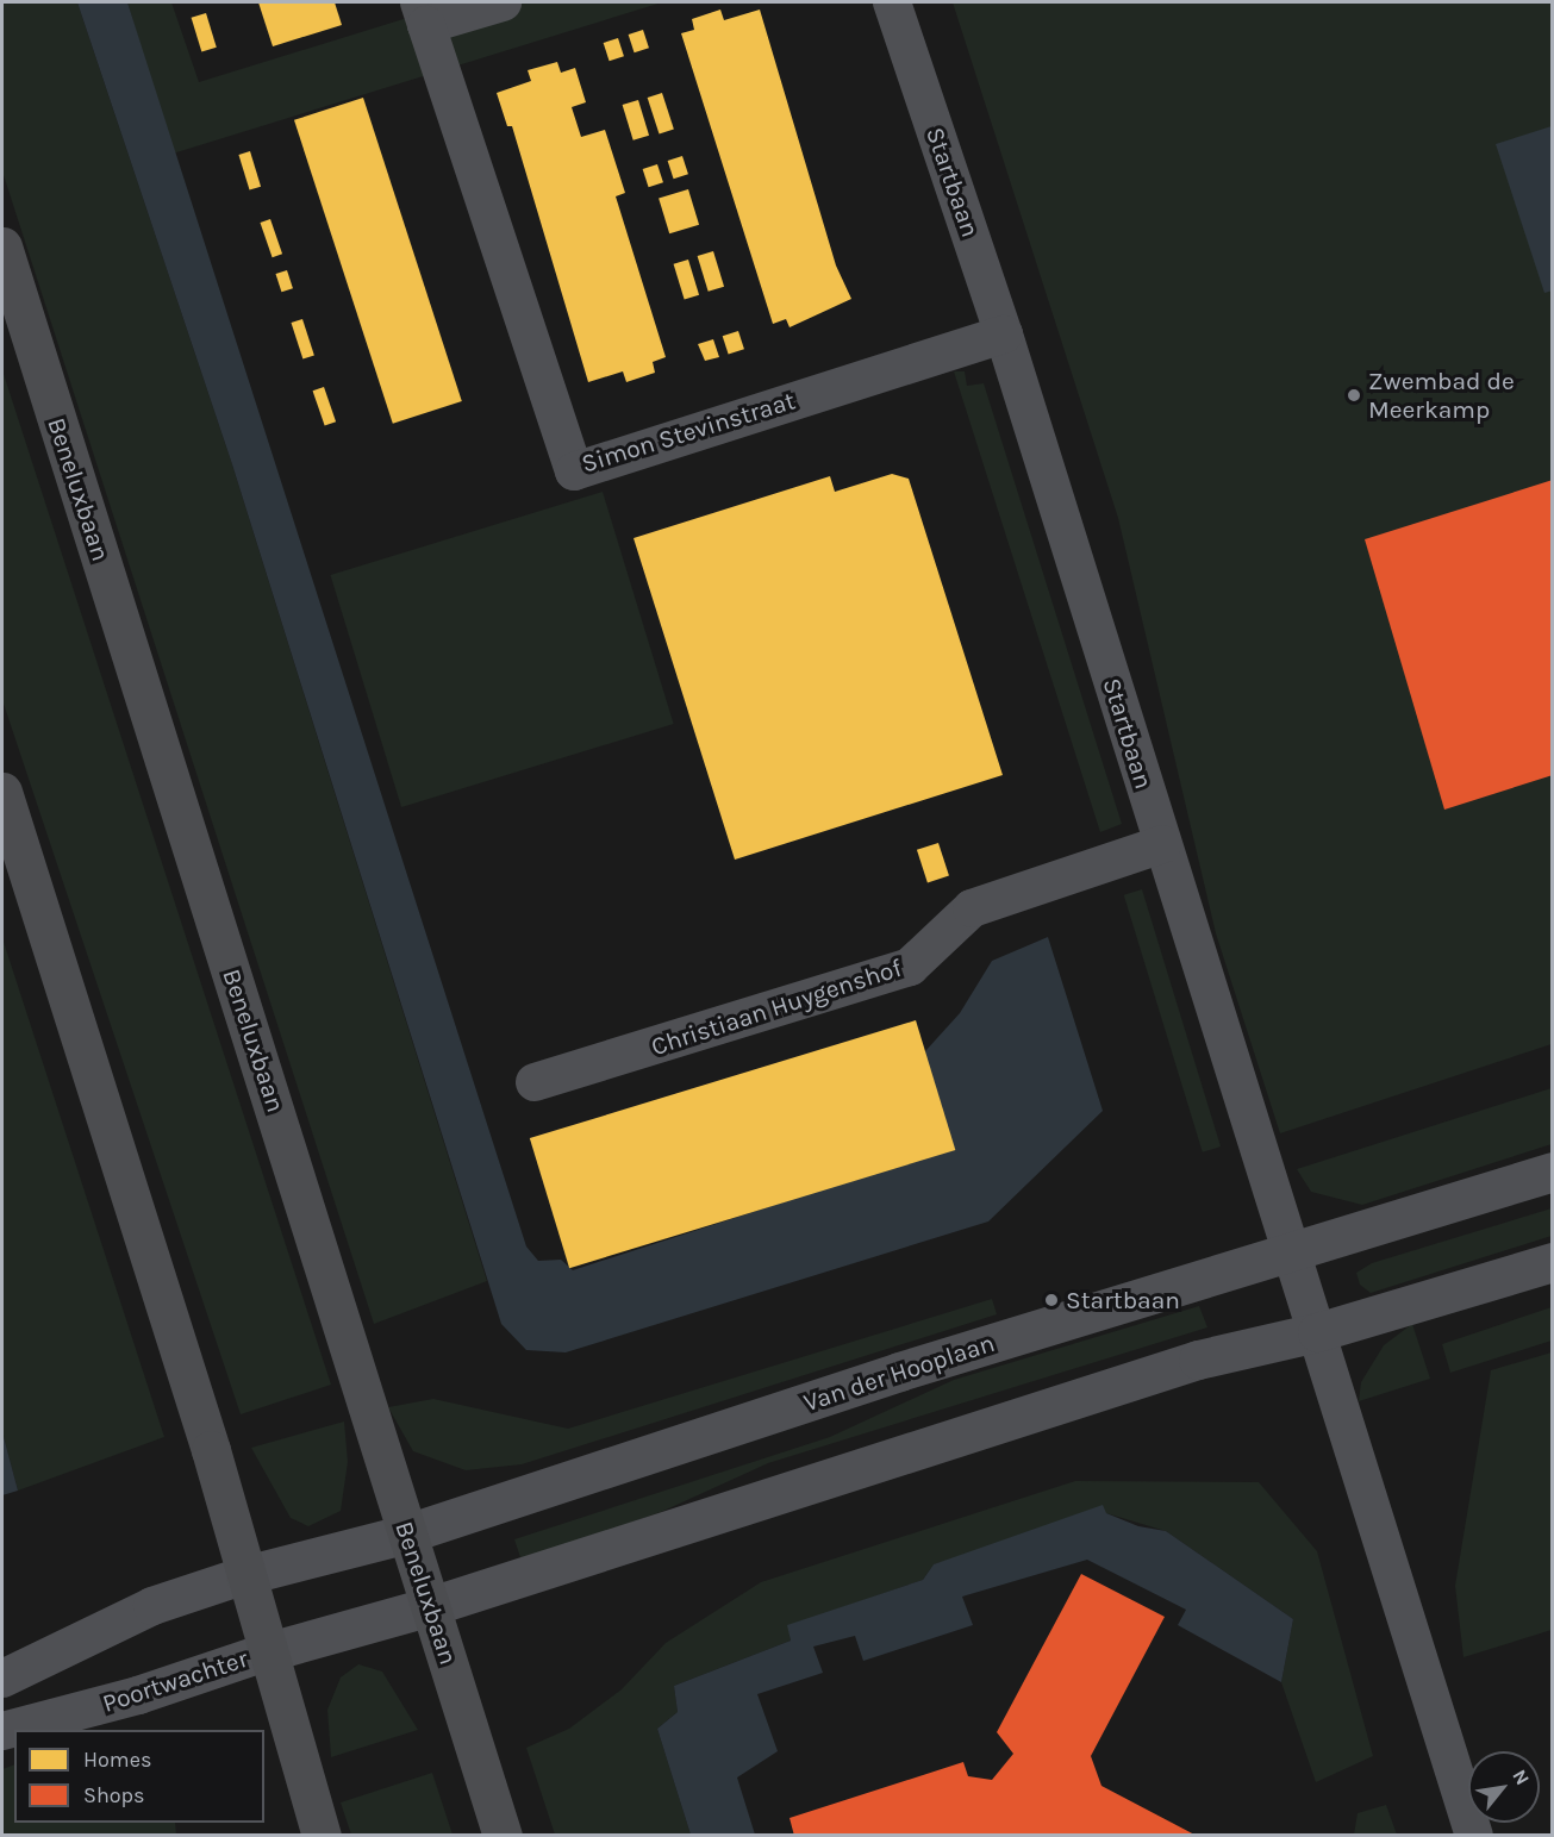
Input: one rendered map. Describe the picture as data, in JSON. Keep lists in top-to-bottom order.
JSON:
{
  "streets": {
    "main road": ["Beneluxbaan"],
    "street": [
      "Startbaan",
      "Simon Stevinstraat",
      "Christiaan Huygenshof",
      "Van der Hooplaan",
      "Poortwachter"
    ]
  },
  "crossings": [
    ["Startbaan", "Simon Stevinstraat"],
    ["Startbaan", "Christiaan Huygenshof"],
    ["Startbaan", "Van der Hooplaan"],
    ["Beneluxbaan", "Van der Hooplaan"]
  ],
  "places": ["Zwembad de Meerkamp", "Startbaan"],
  "legend": ["Homes", "Shops"],
  "north": "top right"
}
